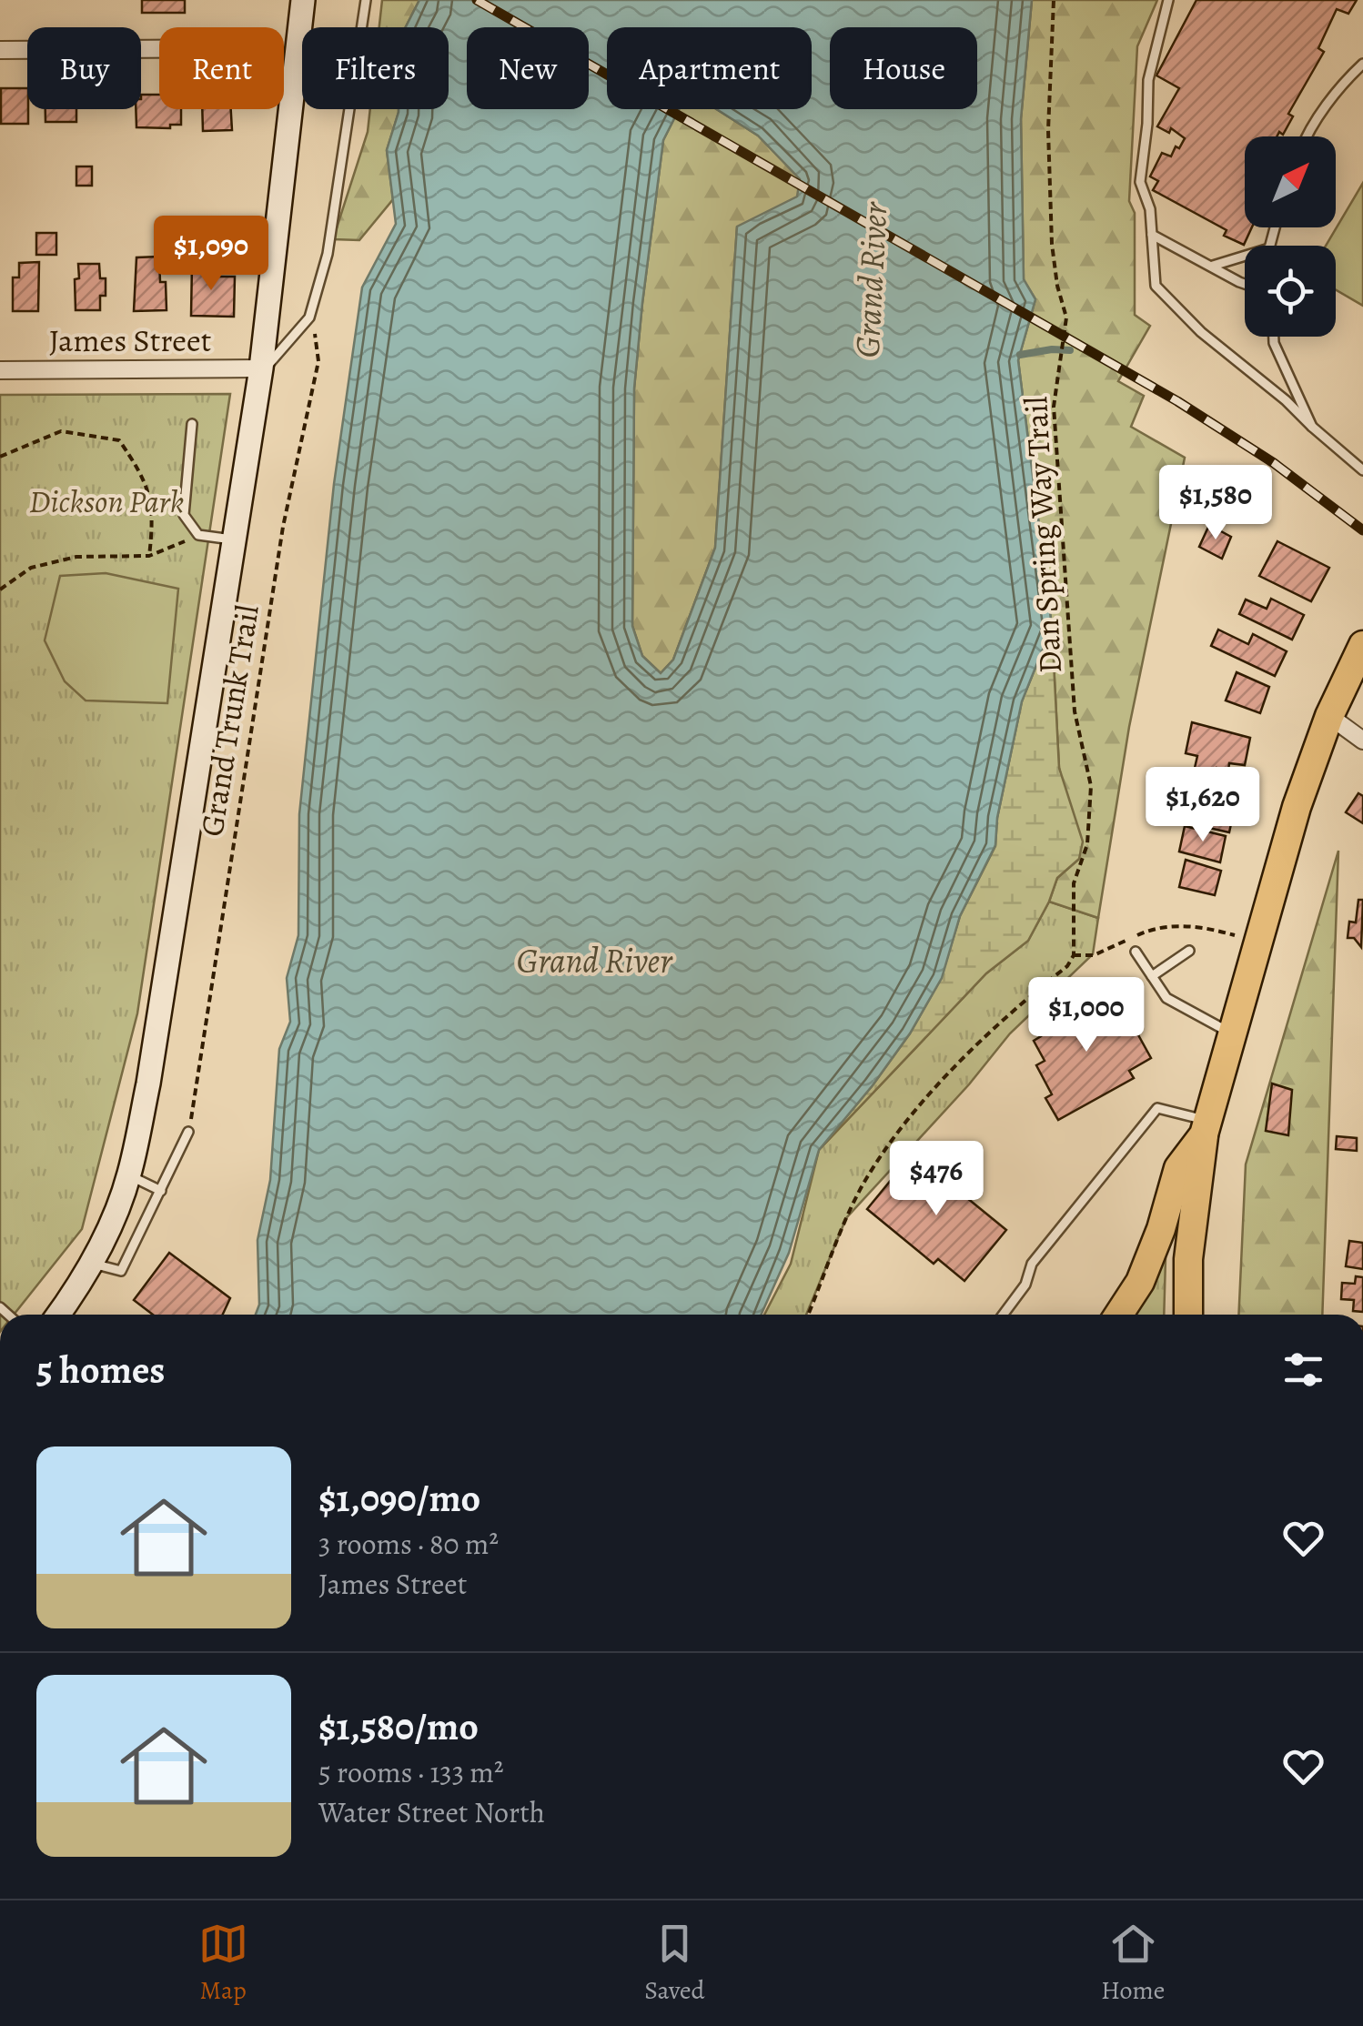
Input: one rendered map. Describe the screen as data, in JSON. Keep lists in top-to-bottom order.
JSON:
{
  "streets": {
    "street": ["James Street"],
    "path": ["Dan Spring Way Trail", "Grand Trunk Trail"]
  },
  "water": ["Grand River"],
  "parks": ["Dickson Park"],
  "north": "top right",
  "page": {
    "chip": [
      "Buy",
      "Rent",
      "Filters",
      "New",
      "Apartment",
      "House"
    ],
    "price": [
      "$1,090",
      "$1,580",
      "$1,620",
      "$1,000",
      "$476"
    ],
    "heading": "5 homes",
    "list": [
      {
        "name": "$1,090/mo",
        "note": "3 rooms · 80 m² · James Street"
      },
      {
        "name": "$1,580/mo",
        "note": "5 rooms · 133 m² · Water Street North"
      }
    ],
    "tabs": ["Map", "Saved", "Home"]
  }
}
